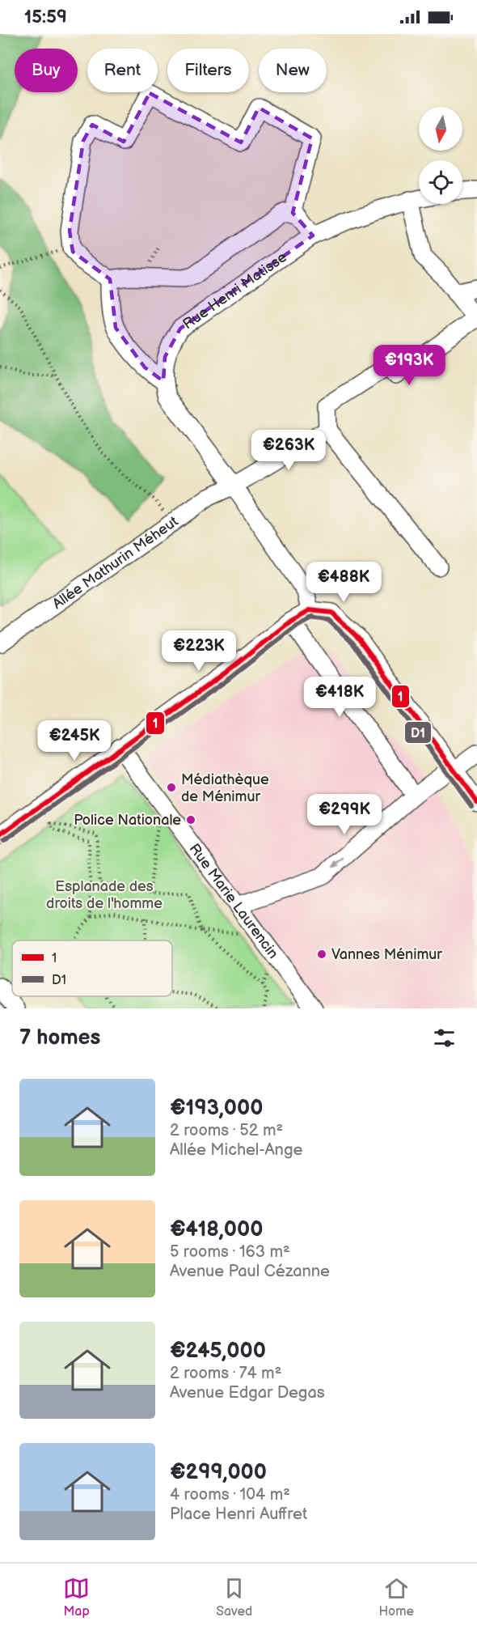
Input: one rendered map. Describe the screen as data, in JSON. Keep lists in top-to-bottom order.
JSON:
{
  "streets": {
    "street": ["Rue Henri Matisse", "Allée Mathurin Méheut", "Rue Marie Laurencin"]
  },
  "crossings": [
    ["Rue Henri Matisse", "Allée Mathurin Méheut"]
  ],
  "parks": ["Esplanade des droits de l'homme"],
  "places": ["Médiathèque de Ménimur", "Police Nationale", "Vannes Ménimur"],
  "lines": ["transit line 1", "transit line D1"],
  "legend": ["1", "D1"],
  "north": "bottom",
  "page": {
    "status": "15:59",
    "chip": [
      "Buy",
      "Rent",
      "Filters",
      "New"
    ],
    "price": [
      "€193K",
      "€263K",
      "€488K",
      "€223K",
      "€418K",
      "€245K",
      "€299K"
    ],
    "heading": "7 homes",
    "list": [
      {
        "name": "€193,000",
        "note": "2 rooms · 52 m² · Allée Michel-Ange"
      },
      {
        "name": "€418,000",
        "note": "5 rooms · 163 m² · Avenue Paul Cézanne"
      },
      {
        "name": "€245,000",
        "note": "2 rooms · 74 m² · Avenue Edgar Degas"
      },
      {
        "name": "€299,000",
        "note": "4 rooms · 104 m² · Place Henri Auffret"
      }
    ],
    "tabs": ["Map", "Saved", "Home"]
  }
}
